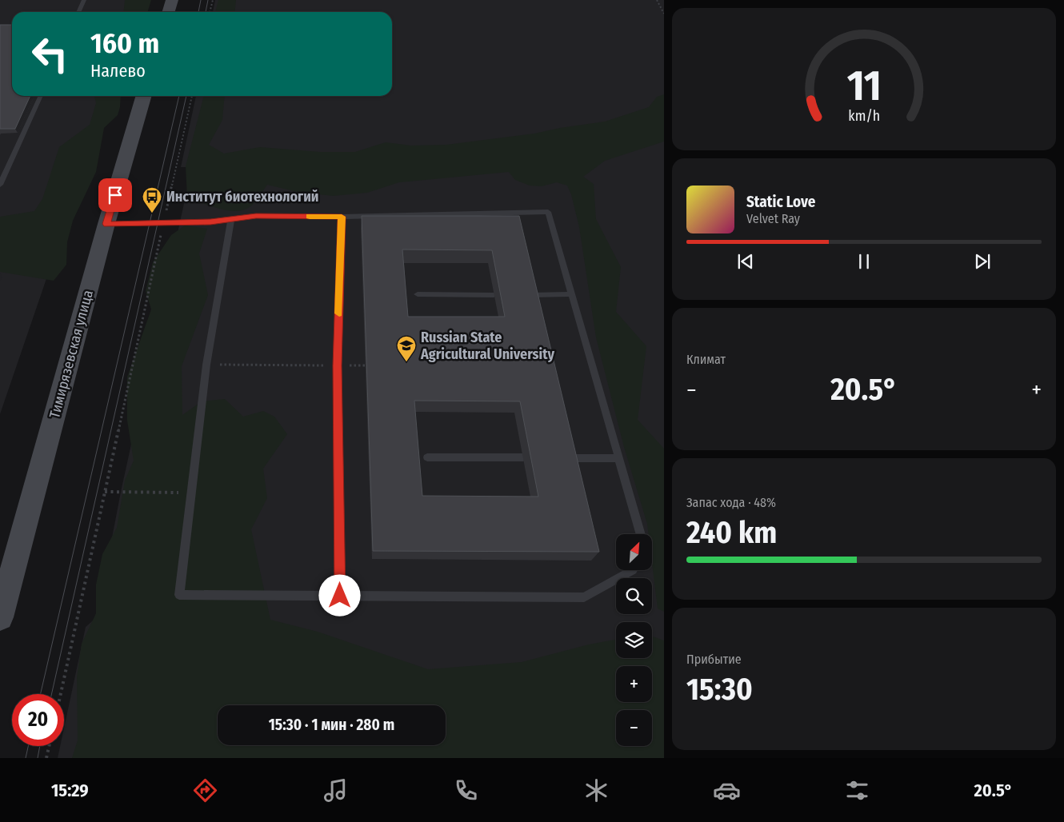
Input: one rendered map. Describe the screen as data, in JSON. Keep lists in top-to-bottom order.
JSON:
{
  "streets": {
    "main road": ["Тимирязевская улица"]
  },
  "places": {
    "bus stop": ["Институт биотехнологий"],
    "school or university": ["Russian State Agricultural University"]
  },
  "north": "top right",
  "page": {
    "turn": ["160 m", "Налево"],
    "song": ["Static Love", "Velvet Ray"],
    "tile": [
      "Климат",
      ["Запас хода · 48%", "240 km"],
      ["Прибытие", "15:30"]
    ],
    "heat": ["−", "20.5°", "+"],
    "map_buttons": ["+", "−"],
    "limit": "20",
    "trip": "15:30 · 1 мин · 280 m",
    "tabs": ["15:29", "20.5°"],
    "gauge": ["11", "km/h"]
  }
}
